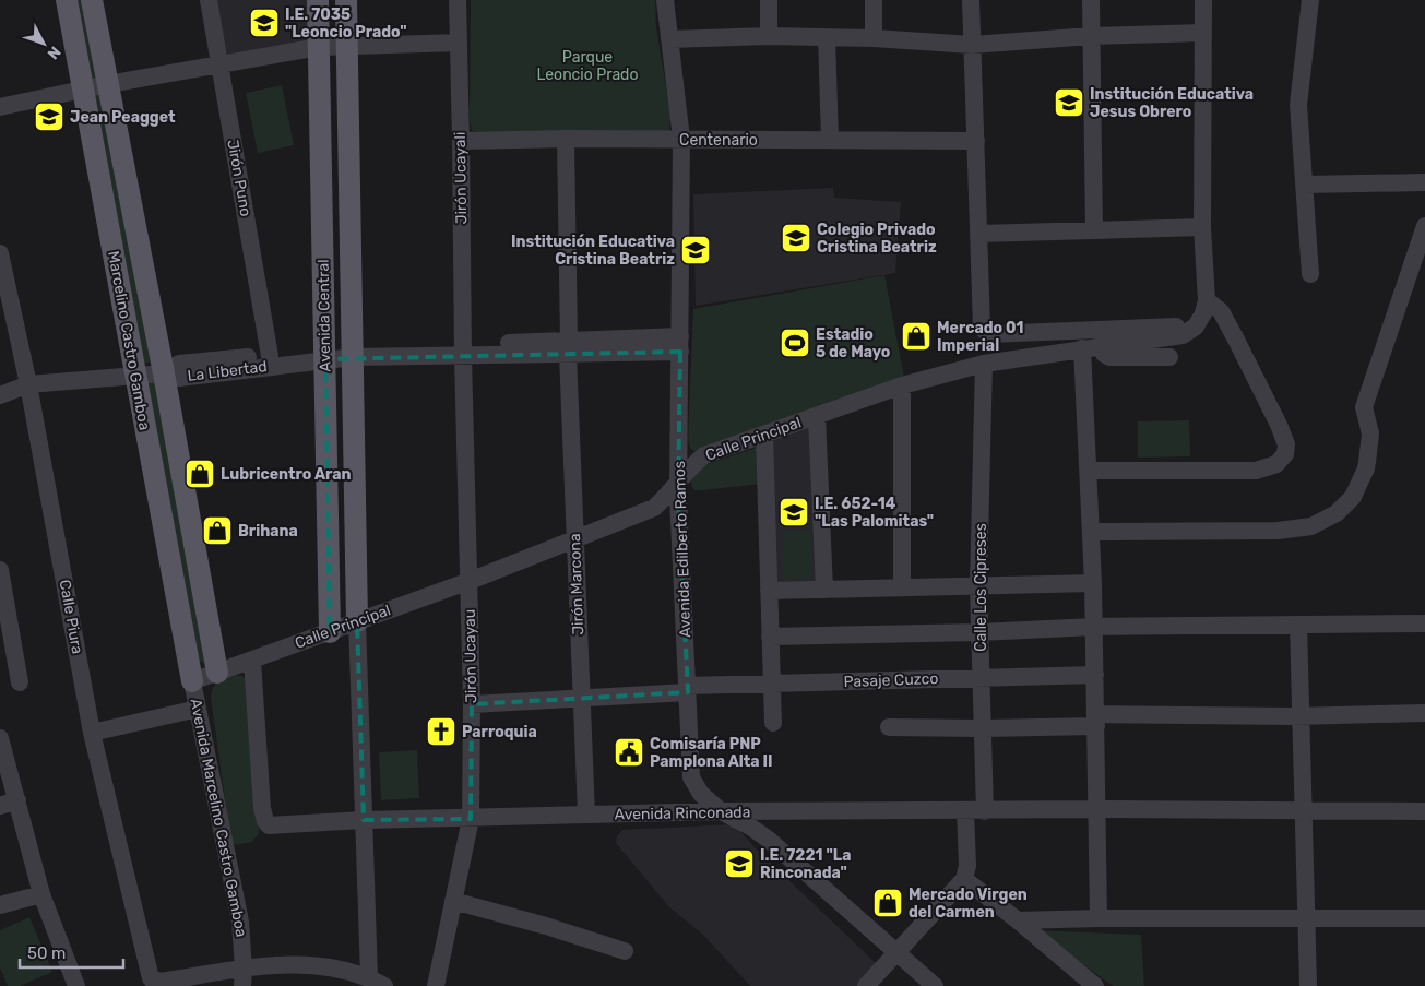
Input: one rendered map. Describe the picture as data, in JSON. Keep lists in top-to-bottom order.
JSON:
{
  "streets": {
    "main road": ["Avenida Central", "Marcelino Castro Gamboa"],
    "street": [
      "Centenario",
      "Jirón Puno",
      "Jirón Ucayali",
      "La Libertad",
      "Calle Principal",
      "Avenida Edilberto Ramos",
      "Jirón Marcona",
      "Calle Los Cipreses",
      "Calle Piura",
      "Jirón Ucayau",
      "Pasaje Cuzco",
      "Avenida Rinconada",
      "Avenida Marcelino Castro Gamboa"
    ]
  },
  "crossings": [
    ["Centenario", "Jirón Ucayali"],
    ["Centenario", "Avenida Edilberto Ramos"],
    ["Centenario", "Jirón Marcona"],
    ["Jirón Puno", "La Libertad"],
    ["Jirón Ucayali", "La Libertad"],
    ["Jirón Ucayali", "Jirón Ucayau"],
    ["Avenida Central", "La Libertad"],
    ["Avenida Central", "Calle Principal"],
    ["Marcelino Castro Gamboa", "La Libertad"],
    ["Marcelino Castro Gamboa", "Calle Principal"],
    ["Marcelino Castro Gamboa", "Avenida Marcelino Castro Gamboa"],
    ["La Libertad", "Avenida Edilberto Ramos"],
    ["La Libertad", "Jirón Marcona"],
    ["La Libertad", "Jirón Ucayau"],
    ["Calle Principal", "Avenida Edilberto Ramos"],
    ["Calle Principal", "Jirón Marcona"],
    ["Calle Principal", "Calle Los Cipreses"],
    ["Calle Principal", "Jirón Ucayau"],
    ["Calle Principal", "Avenida Rinconada"],
    ["Calle Principal", "Avenida Marcelino Castro Gamboa"],
    ["Avenida Edilberto Ramos", "Pasaje Cuzco"],
    ["Avenida Edilberto Ramos", "Avenida Rinconada"],
    ["Jirón Marcona", "Pasaje Cuzco"],
    ["Jirón Marcona", "Avenida Rinconada"],
    ["Calle Los Cipreses", "Pasaje Cuzco"],
    ["Calle Los Cipreses", "Avenida Rinconada"],
    ["Calle Piura", "Avenida Marcelino Castro Gamboa"],
    ["Jirón Ucayau", "Pasaje Cuzco"],
    ["Jirón Ucayau", "Avenida Rinconada"]
  ],
  "parks": ["Parque Leoncio Prado"],
  "places": {
    "school or university": [
      "I.E. 7035 \"Leoncio Prado\"",
      "Institución Educativa Jesus Obrero",
      "Jean Peagget",
      "Colegio Privado Cristina Beatriz",
      "Institución Educativa Cristina Beatriz",
      "I.E. 652-14 \"Las Palomitas\"",
      "I.E. 7221 \"La Rinconada\""
    ],
    "shop": [
      "Mercado 01 Imperial",
      "Lubricentro Aran",
      "Brihana",
      "Mercado Virgen del Carmen"
    ],
    "sports": ["Estadio 5 de Mayo"],
    "church": ["Parroquia"],
    "public building": ["Comisaría PNP Pamplona Alta II"]
  },
  "scale_bar": "50 m",
  "north": "bottom right"
}
